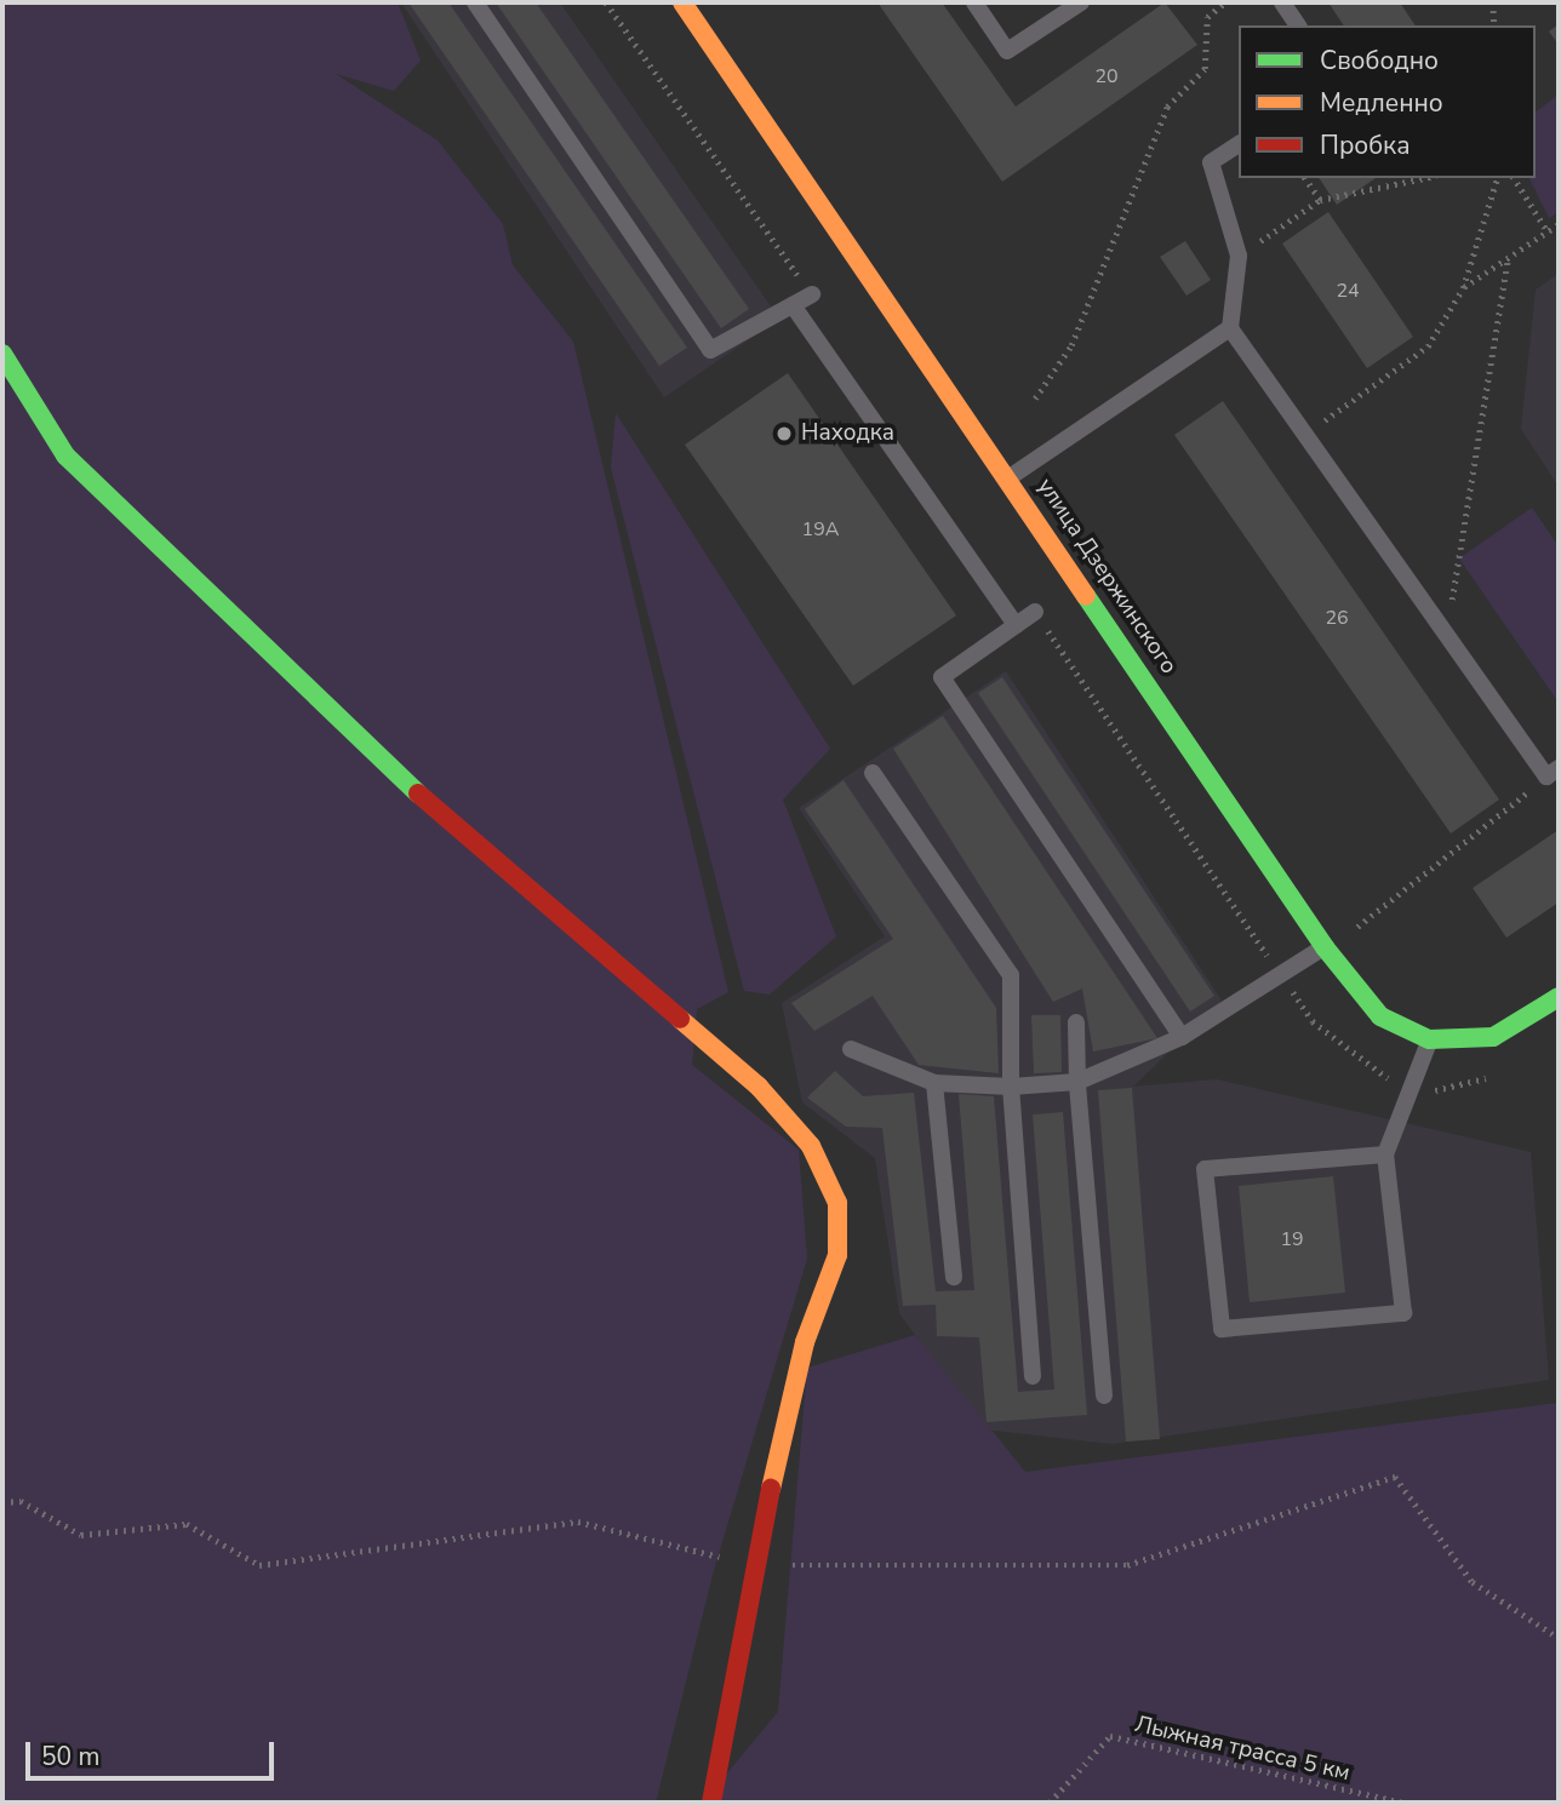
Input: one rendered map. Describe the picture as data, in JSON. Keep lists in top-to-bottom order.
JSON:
{
  "streets": {
    "street": ["улица Дзержинского"],
    "path": ["Лыжная трасса 5 км"]
  },
  "places": ["Находка"],
  "house_numbers": [
    "20",
    "24",
    "19А",
    "26",
    "19"
  ],
  "legend": ["Свободно", "Медленно", "Пробка"],
  "scale_bar": "50 m"
}
